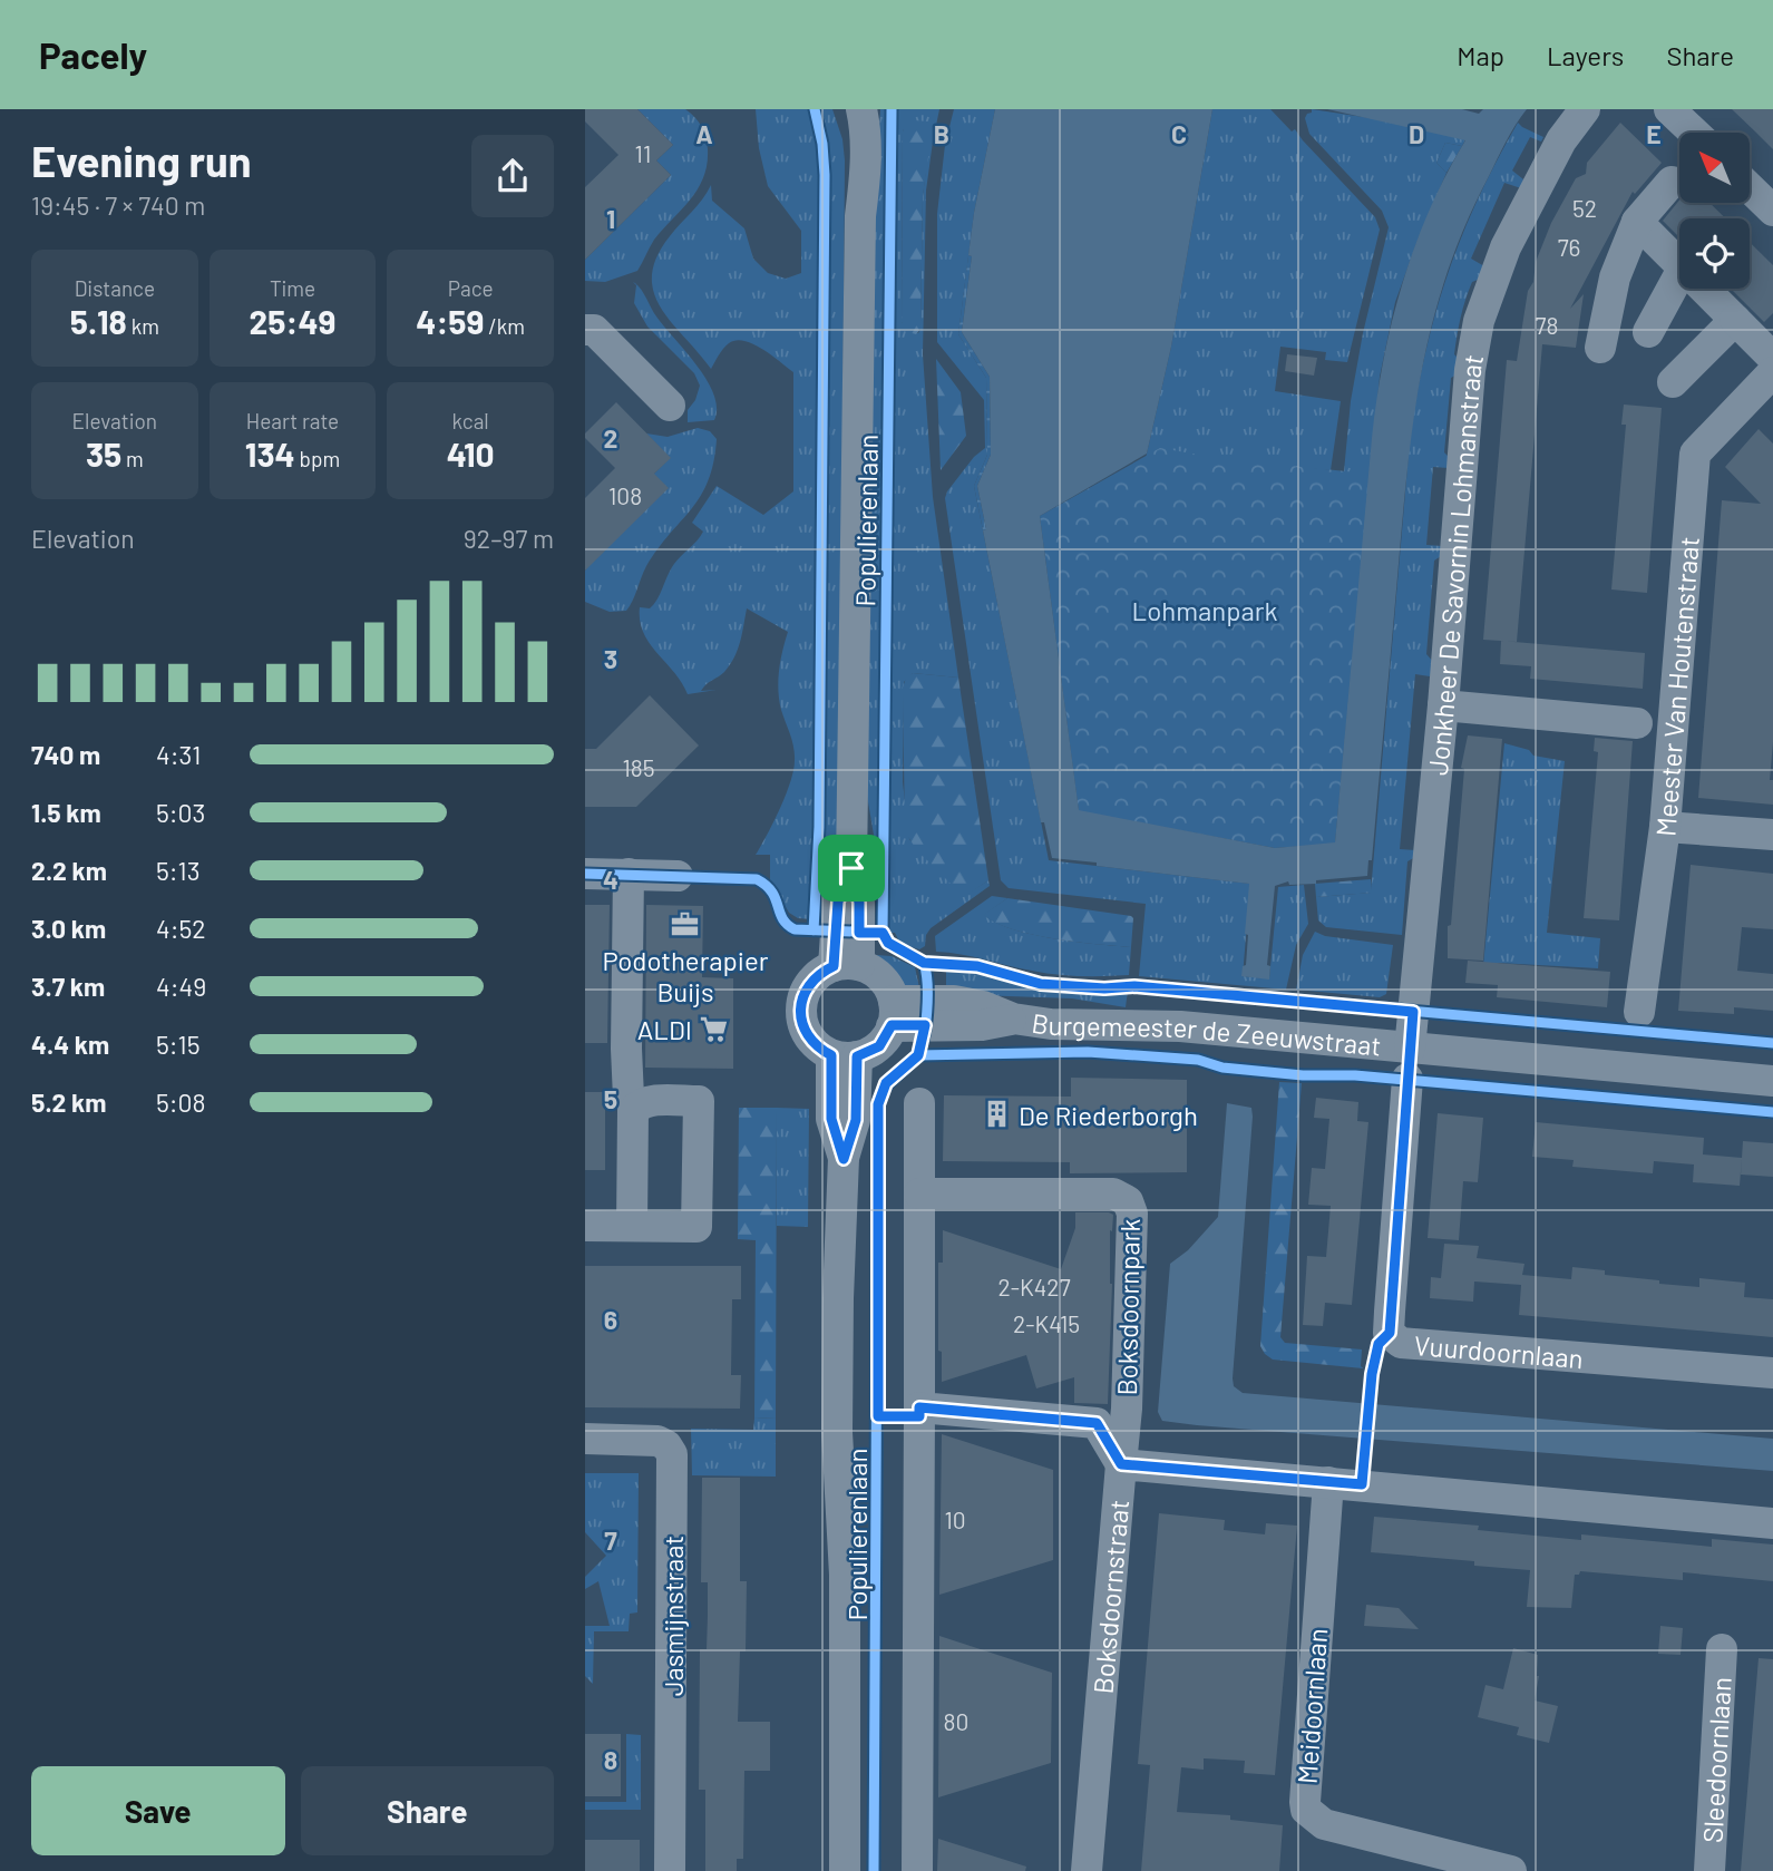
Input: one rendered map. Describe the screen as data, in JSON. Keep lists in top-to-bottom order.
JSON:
{
  "streets": {
    "street": [
      "Populierenlaan",
      "Jonkheer De Savornin Lohmanstraat",
      "Meester Van Houtenstraat",
      "Burgemeester de Zeeuwstraat",
      "Boksdoornpark",
      "Vuurdoornlaan",
      "Boksdoornstraat",
      "Jasmijnstraat",
      "Meidoornlaan",
      "Sleedoornlaan"
    ]
  },
  "crossings": [
    ["Populierenlaan", "Burgemeester de Zeeuwstraat"],
    ["Jonkheer De Savornin Lohmanstraat", "Burgemeester de Zeeuwstraat"],
    ["Jonkheer De Savornin Lohmanstraat", "Vuurdoornlaan"],
    ["Burgemeester de Zeeuwstraat", "Vuurdoornlaan"],
    ["Boksdoornpark", "Boksdoornstraat"],
    ["Boksdoornstraat", "Meidoornlaan"]
  ],
  "parks": ["Lohmanpark"],
  "places": {
    "office": ["Podotherapier Buijs"],
    "supermarket": ["ALDI"],
    "building": ["De Riederborgh"]
  },
  "house_numbers": [
    "11",
    "52",
    "76",
    "78",
    "108",
    "185",
    "2-K427",
    "2-K415",
    "10",
    "80"
  ],
  "north": "top left",
  "page": {
    "header": "Pacely",
    "nav": ["Map", "Layers", "Share"],
    "heading": ["Evening run", "19:45 · 7 × 740 m"],
    "stats": [
      ["Distance", "5.18 km"],
      ["Time", "25:49"],
      ["Pace", "4:59 /km"],
      ["Elevation", "35 m"],
      ["Heart rate", "134 bpm"],
      ["kcal", "410"]
    ],
    "chart": ["Elevation", "92–97 m"],
    "list": [
      {
        "name": "740 m",
        "note": "4:31"
      },
      {
        "name": "1.5 km",
        "note": "5:03"
      },
      {
        "name": "2.2 km",
        "note": "5:13"
      },
      {
        "name": "3.0 km",
        "note": "4:52"
      },
      {
        "name": "3.7 km",
        "note": "4:49"
      },
      {
        "name": "4.4 km",
        "note": "5:15"
      },
      {
        "name": "5.2 km",
        "note": "5:08"
      }
    ],
    "buttons": ["Save", "Share"]
  },
  "grid": {
    "columns": [
      "A",
      "B",
      "C",
      "D",
      "E"
    ],
    "rows": [
      "1",
      "2",
      "3",
      "4",
      "5",
      "6",
      "7",
      "8"
    ]
  }
}
